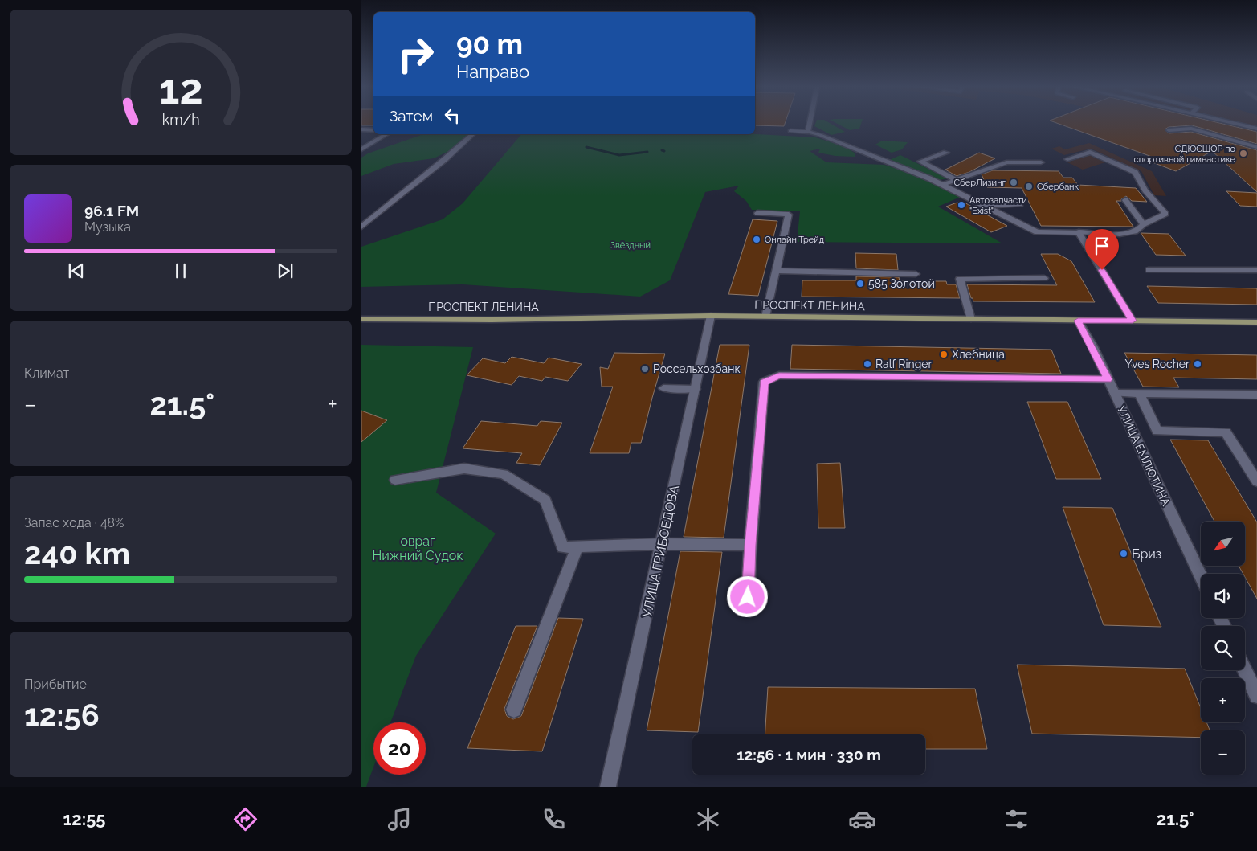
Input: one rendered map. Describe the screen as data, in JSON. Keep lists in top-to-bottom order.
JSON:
{
  "streets": {
    "main road": ["ПРОСПЕКТ ЛЕНИНА"],
    "street": ["УЛИЦА ЕМЛЮТИНА", "УЛИЦА ГРИБОЕДОВА"]
  },
  "crossings": [
    ["ПРОСПЕКТ ЛЕНИНА", "УЛИЦА ЕМЛЮТИНА"],
    ["ПРОСПЕКТ ЛЕНИНА", "УЛИЦА ГРИБОЕДОВА"]
  ],
  "parks": ["Звёздный", "овраг Нижний Судок"],
  "places": [
    "СДЮСШОР по спортивной гимнастике",
    "СберЛизинг",
    "Сбербанк",
    "Автозапчасти \"Exist\"",
    "Онлайн Трейд",
    "585 Золотой",
    "Хлебница",
    "Ralf Ringer",
    "Yves Rocher",
    "Россельхозбанк",
    "Бриз"
  ],
  "north": "bottom left",
  "page": {
    "turn": ["90 m", "Направо"],
    "then": "Затем",
    "song": ["96.1 FM", "Музыка"],
    "tile": [
      "Климат",
      ["Запас хода · 48%", "240 km"],
      ["Прибытие", "12:56"]
    ],
    "heat": ["−", "21.5°", "+"],
    "map_buttons": ["+", "−"],
    "limit": "20",
    "trip": "12:56 · 1 мин · 330 m",
    "tabs": ["12:55", "21.5°"],
    "gauge": ["12", "km/h"]
  }
}
